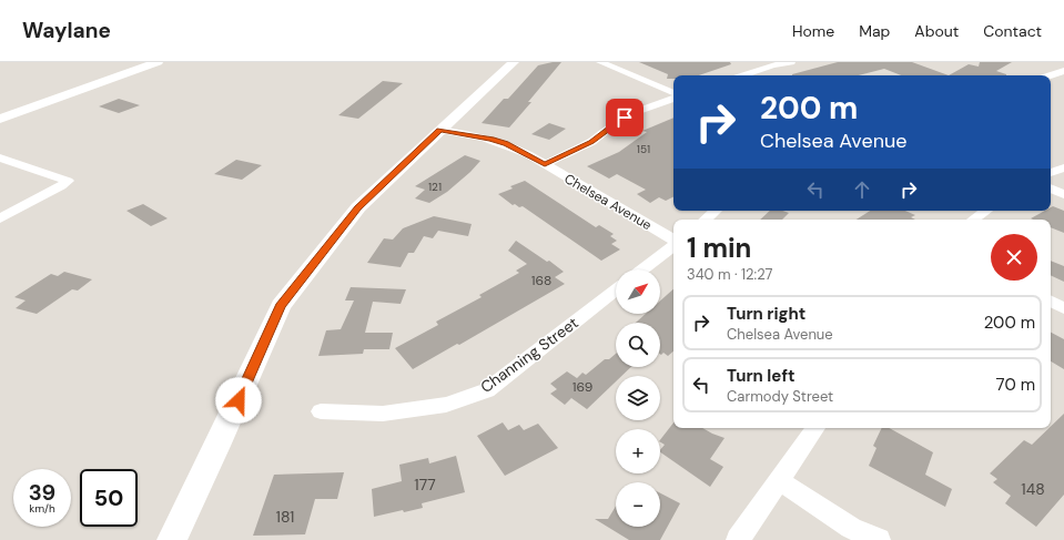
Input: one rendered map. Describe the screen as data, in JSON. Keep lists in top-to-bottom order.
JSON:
{
  "streets": {
    "street": ["Chelsea Avenue", "Channing Street"]
  },
  "house_numbers": [
    "151",
    "121",
    "168",
    "169",
    "177",
    "148",
    "181"
  ],
  "north": "top right",
  "page": {
    "header": "Waylane",
    "nav": [
      "Home",
      "Map",
      "About",
      "Contact"
    ],
    "turn": ["200 m", "Chelsea Avenue"],
    "heading": ["1 min", "340 m · 12:27"],
    "map_buttons": ["+", "−"],
    "list": [
      {
        "name": "Turn right",
        "note": "Chelsea Avenue",
        "value": "200 m"
      },
      {
        "name": "Turn left",
        "note": "Carmody Street",
        "value": "70 m"
      }
    ],
    "speed": "39 km/h",
    "limit": "50"
  }
}
